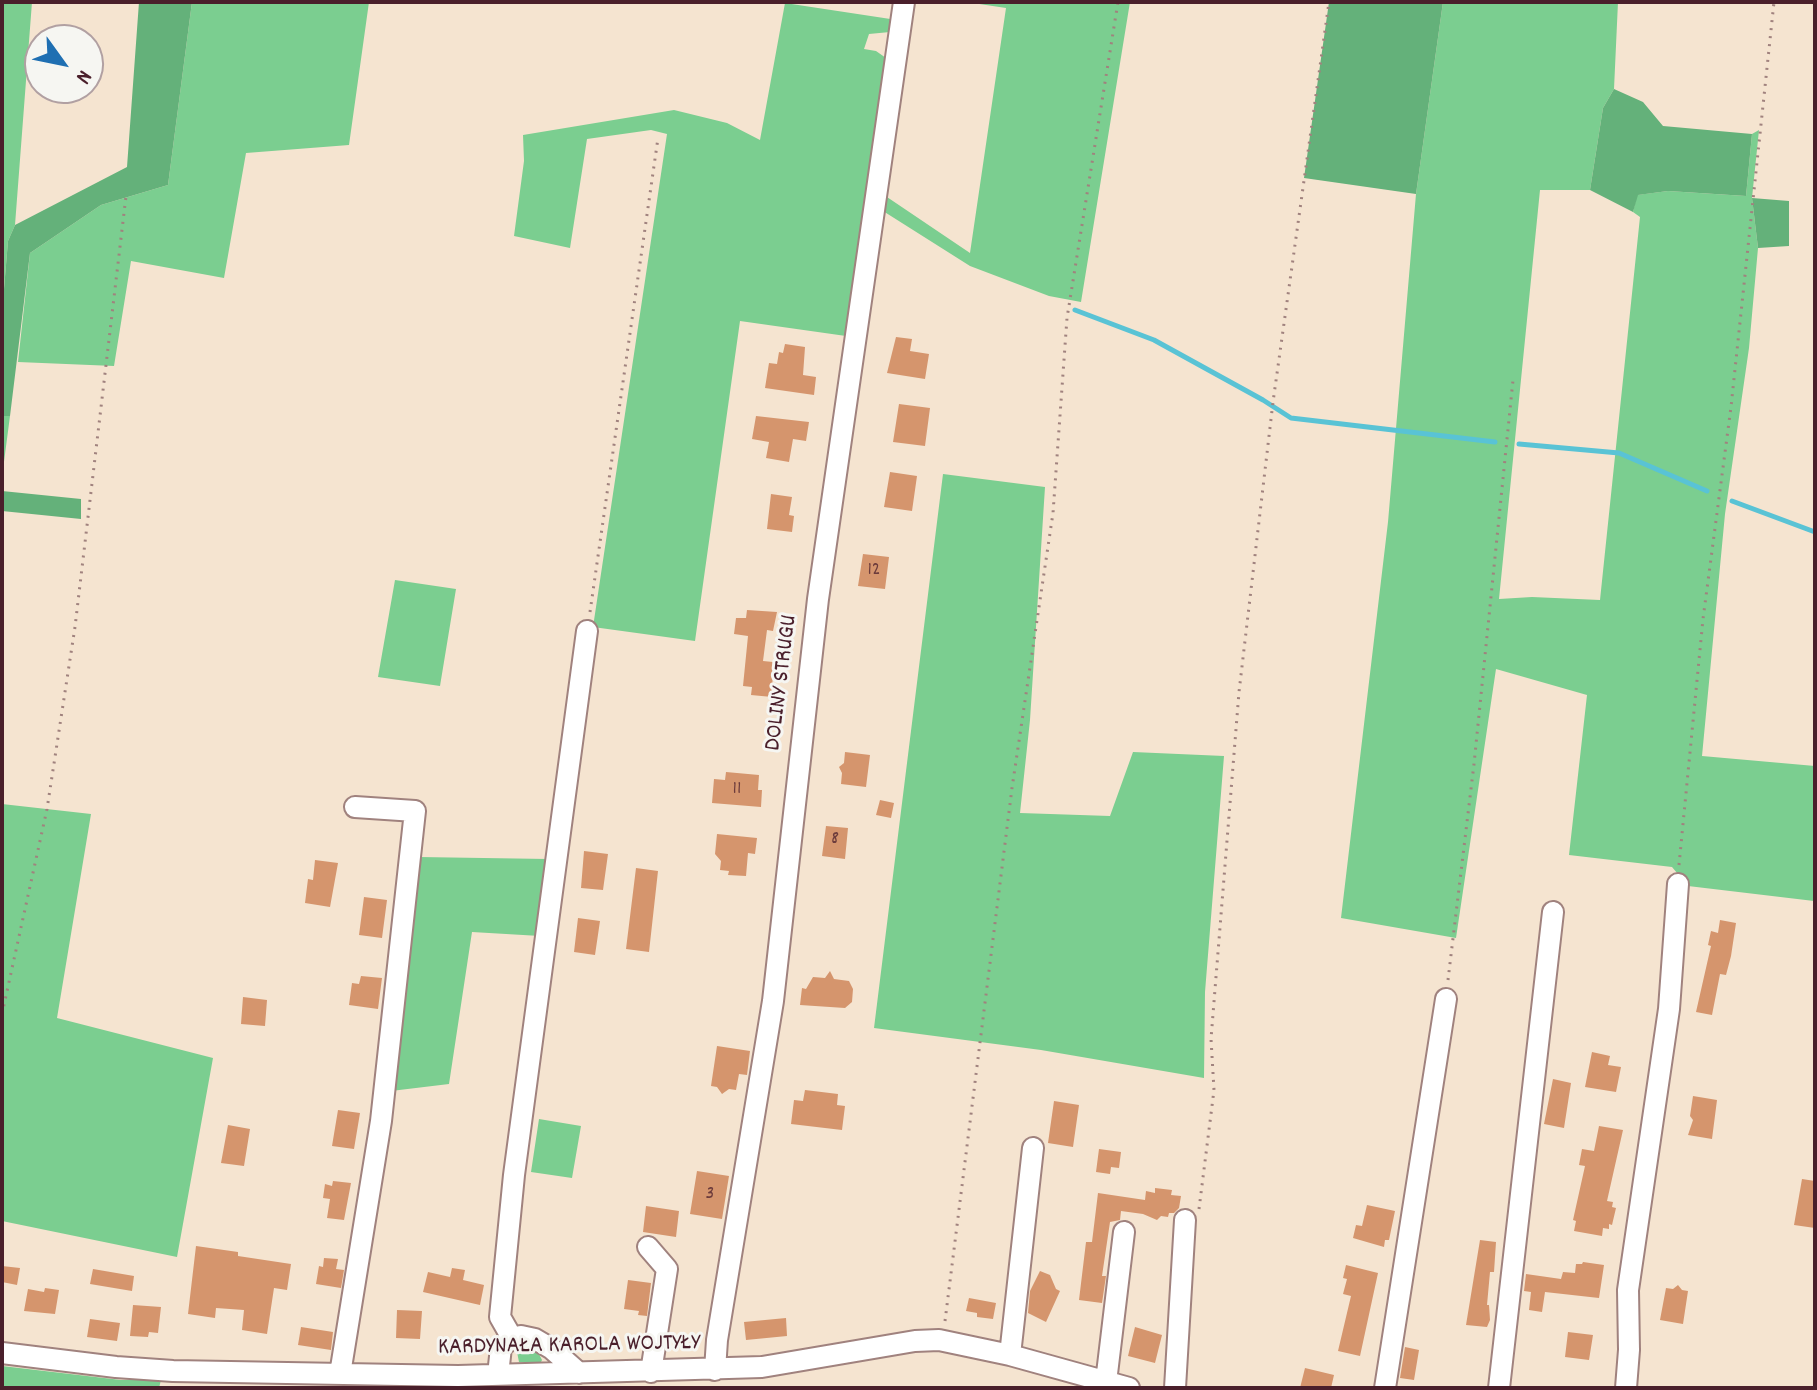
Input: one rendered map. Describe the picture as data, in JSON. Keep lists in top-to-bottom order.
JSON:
{
  "streets": {
    "street": ["DOLINY STRUGU", "KARDYNAŁA KAROLA WOJTYŁY"]
  },
  "crossings": [
    ["DOLINY STRUGU", "KARDYNAŁA KAROLA WOJTYŁY"]
  ],
  "house_numbers": [
    "12",
    "11",
    "8",
    "3"
  ],
  "north": "bottom right"
}
